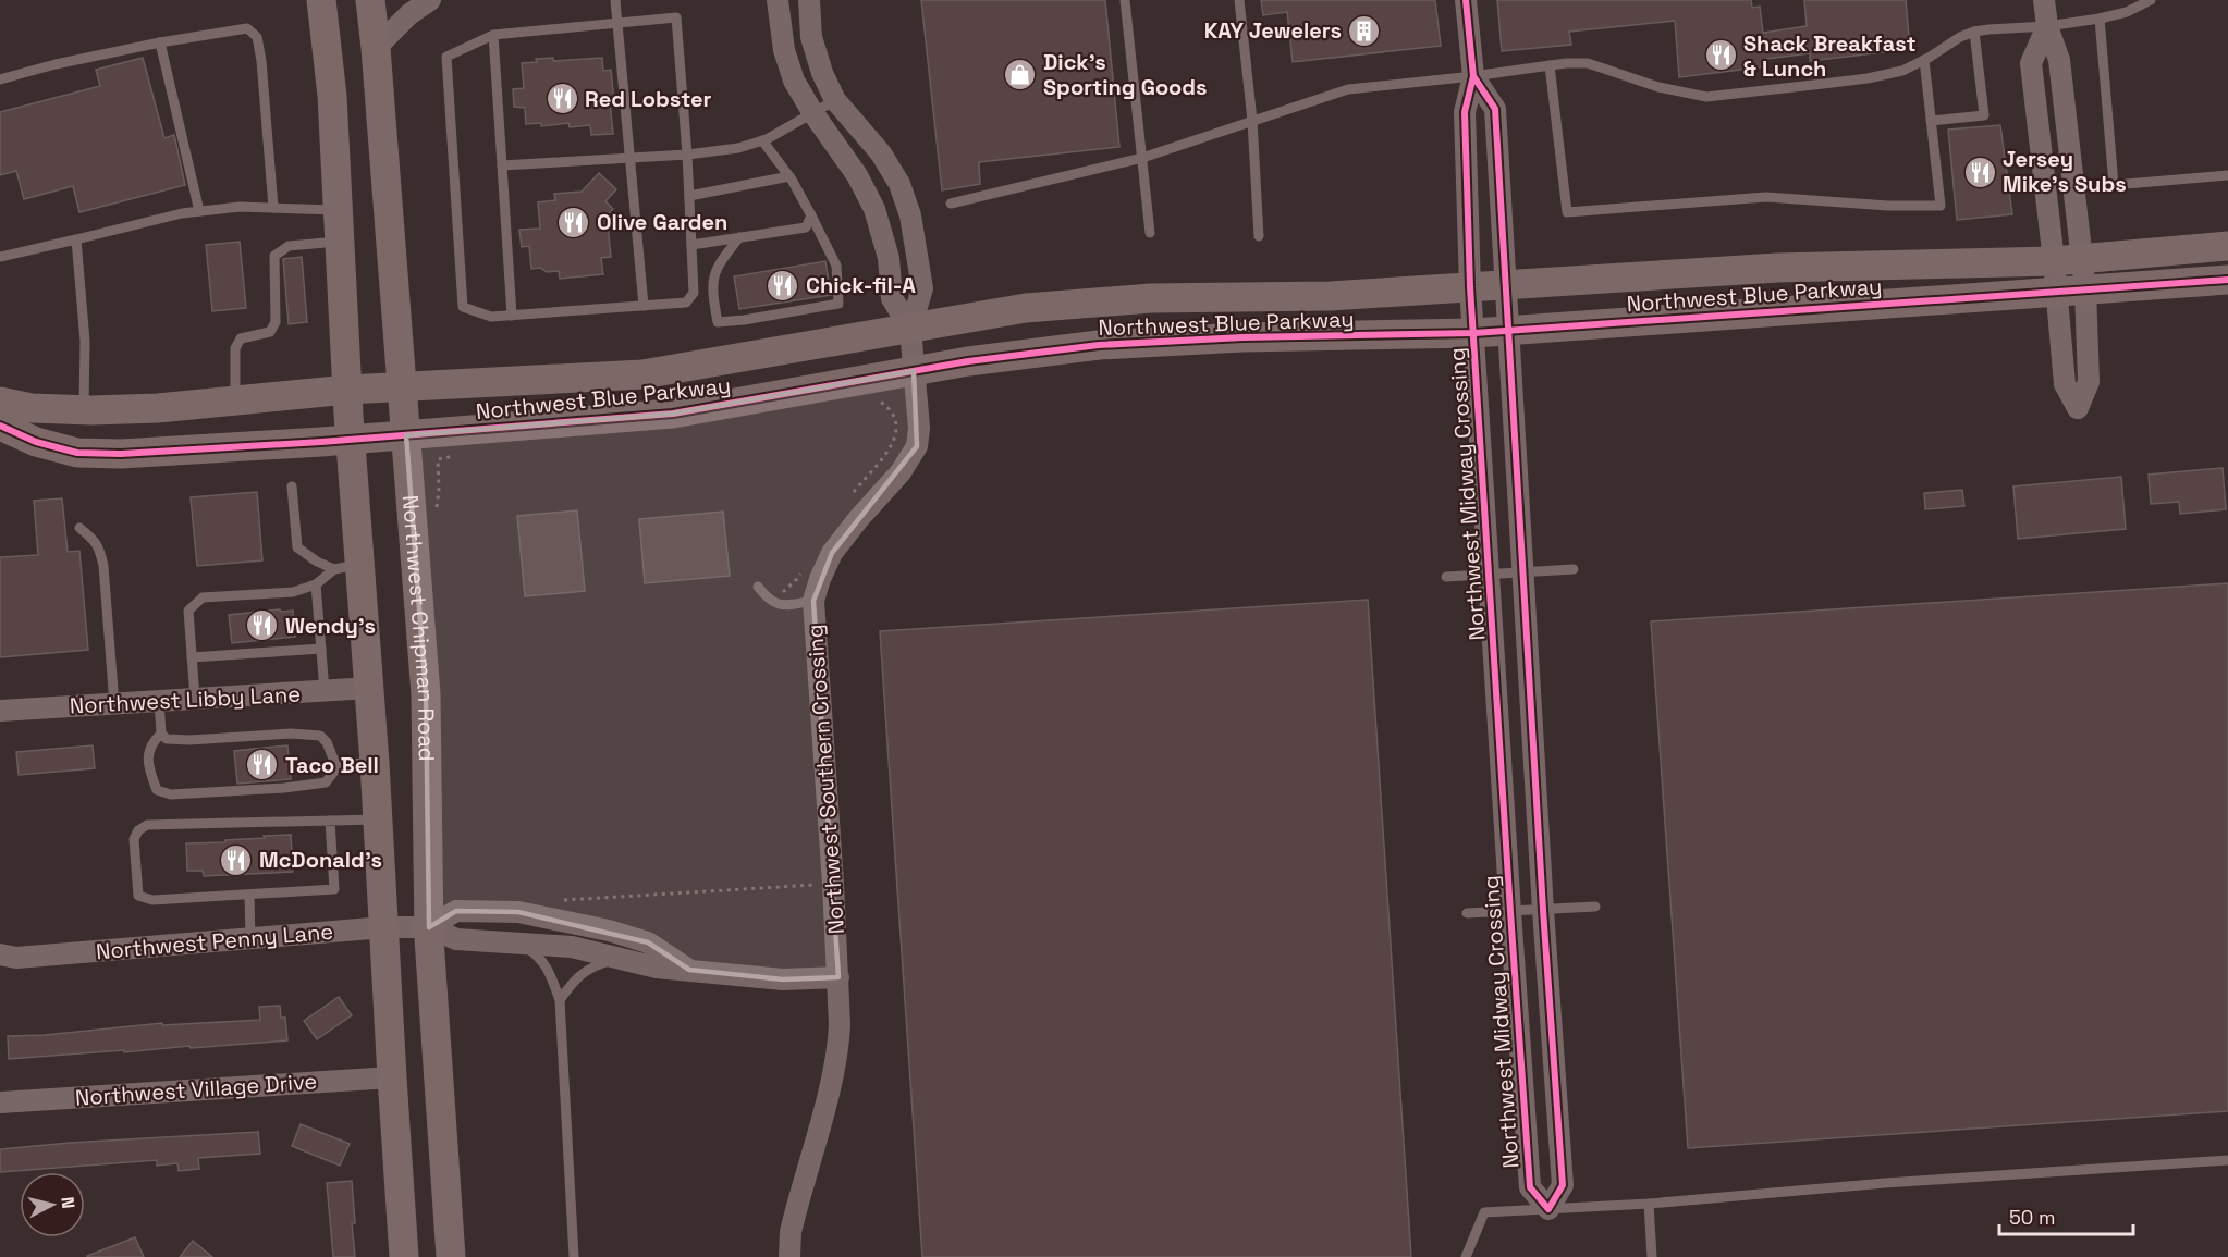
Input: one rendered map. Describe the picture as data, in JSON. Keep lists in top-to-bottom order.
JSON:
{
  "streets": {
    "street": [
      "Northwest Blue Parkway",
      "Northwest Midway Crossing",
      "Northwest Chipman Road",
      "Northwest Libby Lane",
      "Northwest Southern Crossing",
      "Northwest Penny Lane",
      "Northwest Village Drive"
    ]
  },
  "crossings": [
    ["Northwest Blue Parkway", "Northwest Midway Crossing"],
    ["Northwest Blue Parkway", "Northwest Chipman Road"],
    ["Northwest Blue Parkway", "Northwest Southern Crossing"],
    ["Northwest Chipman Road", "Northwest Penny Lane"]
  ],
  "places": {
    "building": ["KAY Jewelers"],
    "restaurant": [
      "Shack Breakfast & Lunch",
      "Red Lobster",
      "Jersey Mike's Subs",
      "Olive Garden",
      "Chick-fil-A",
      "Wendy's",
      "Taco Bell",
      "McDonald's"
    ],
    "shop": ["Dick's Sporting Goods"]
  },
  "scale_bar": "50 m",
  "north": "right"
}
